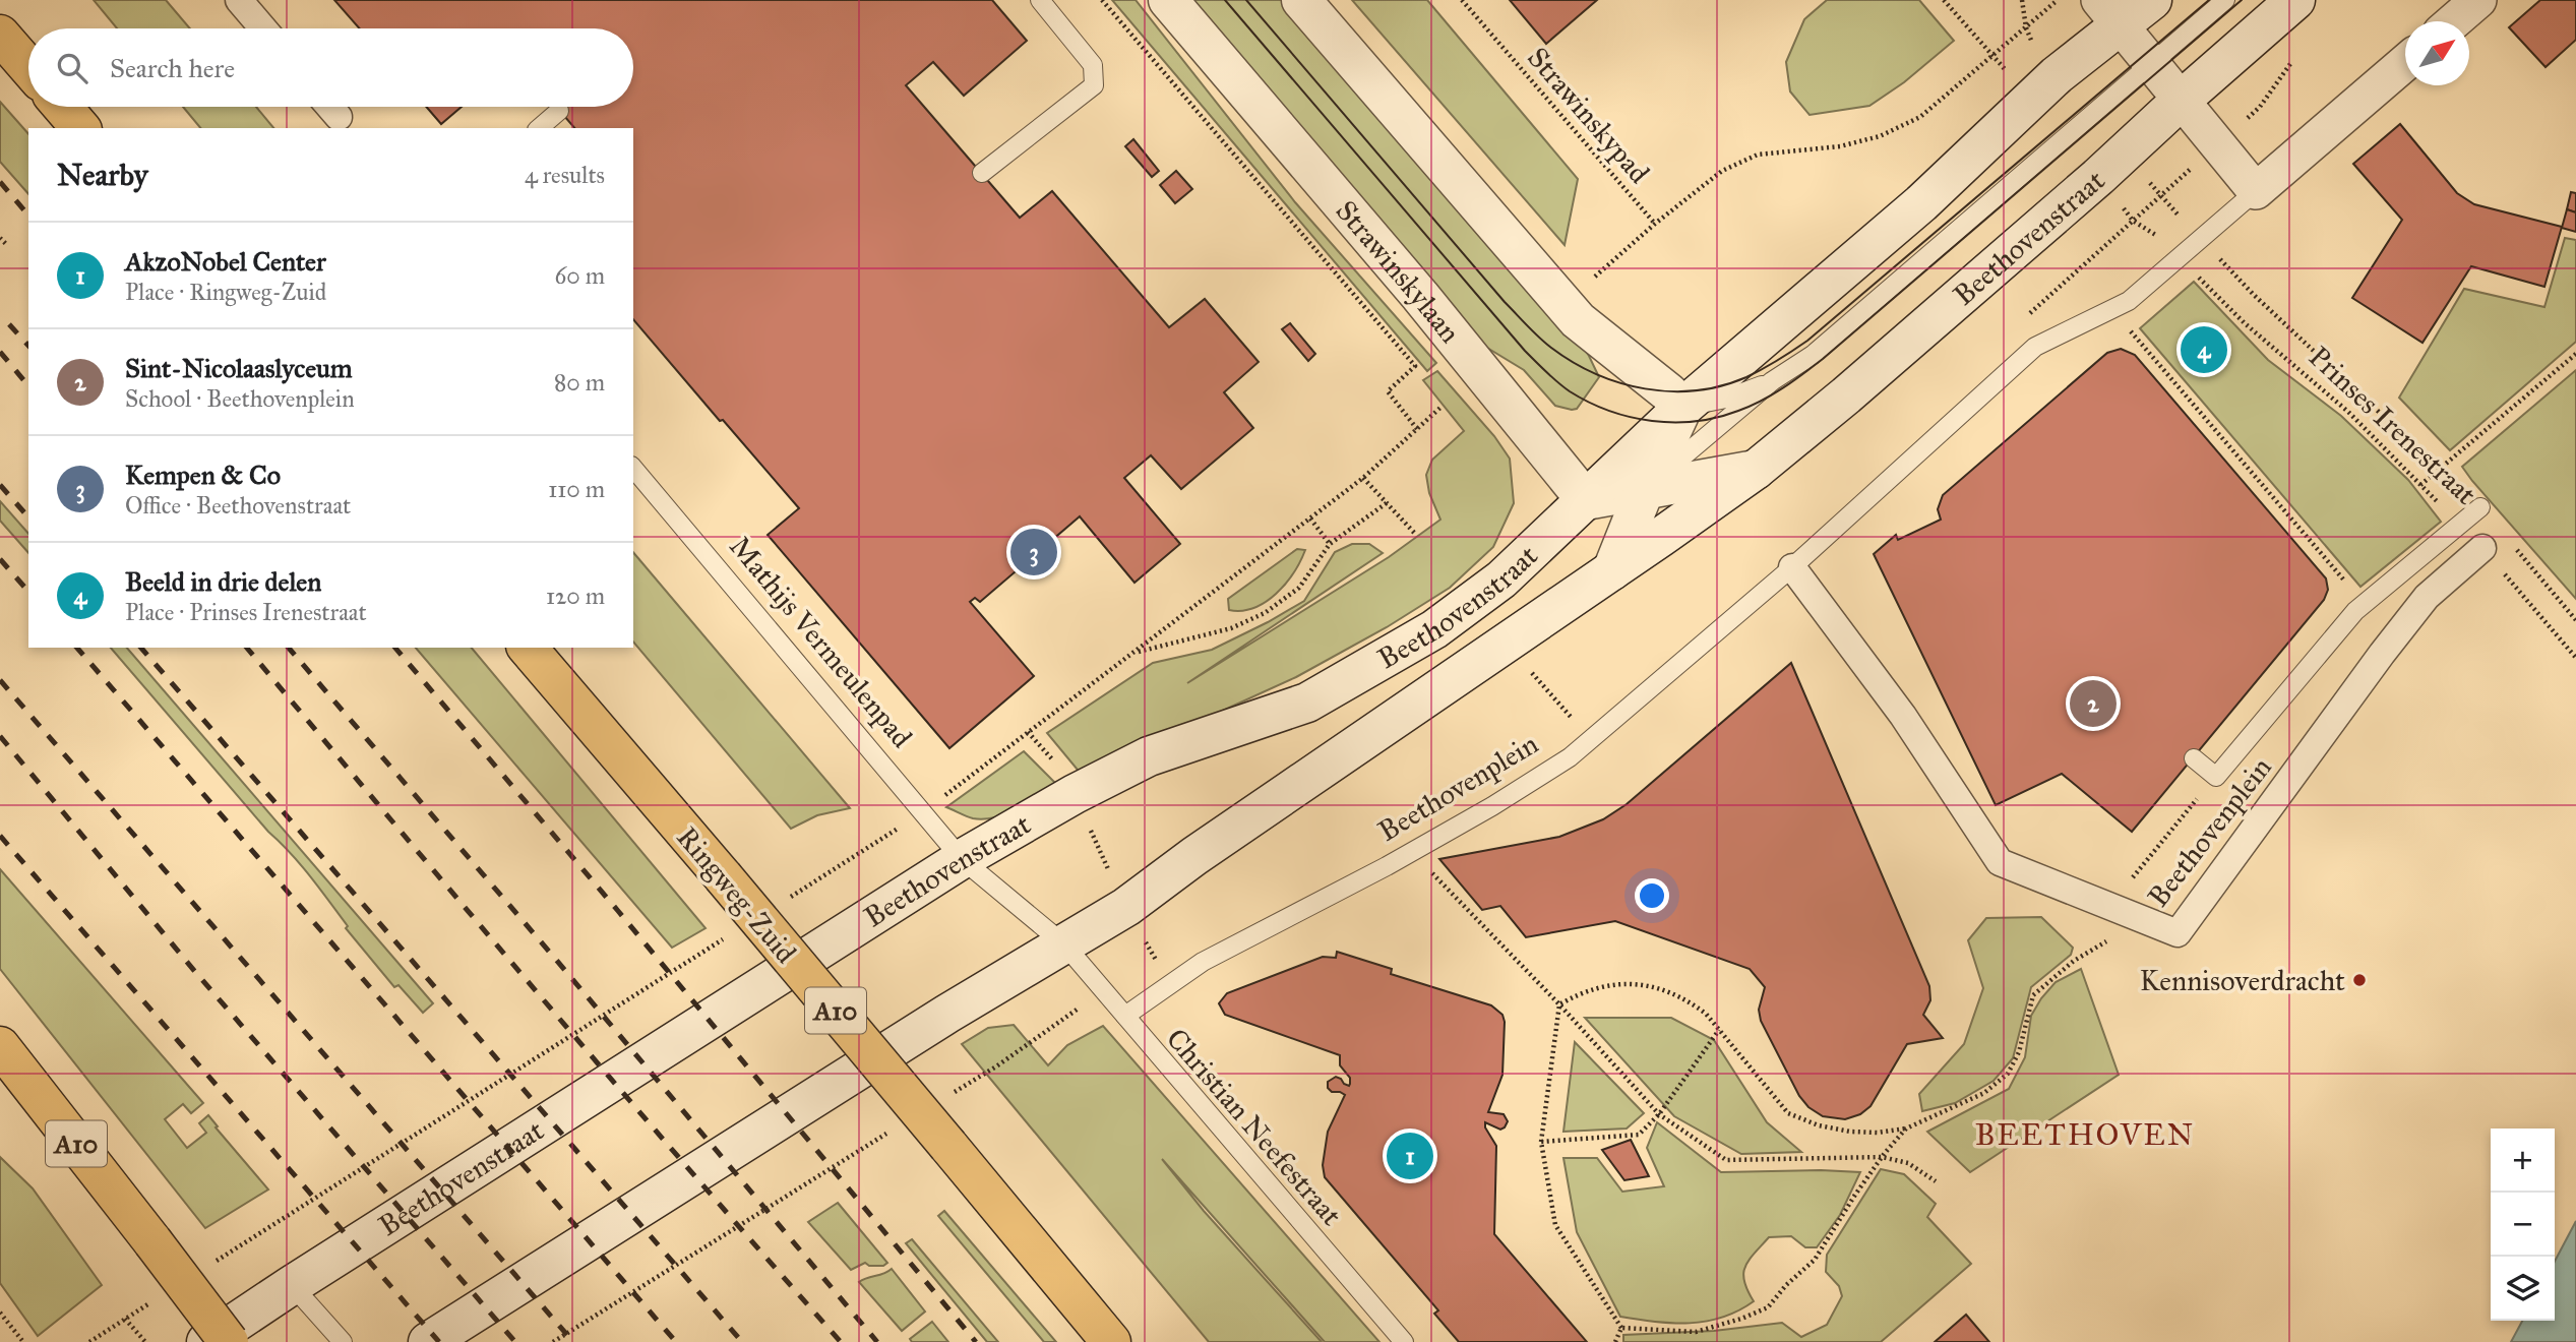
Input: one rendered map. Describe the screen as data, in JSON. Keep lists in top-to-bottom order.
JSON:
{
  "streets": {
    "highway": ["Ringweg-Zuid", "A10"],
    "main road": ["Beethovenstraat", "Strawinskylaan"],
    "street": ["Beethovenplein"],
    "lane": ["Mathijs Vermeulenpad", "Christian Neefestraat"],
    "path": ["Strawinskypad", "Prinses Irenestraat"]
  },
  "crossings": [
    ["Beethovenstraat", "Strawinskylaan"],
    ["Beethovenstraat", "Mathijs Vermeulenpad"],
    ["Beethovenstraat", "Christian Neefestraat"],
    ["Prinses Irenestraat", "Beethovenplein"],
    ["Mathijs Vermeulenpad", "Christian Neefestraat"],
    ["Beethovenplein", "Christian Neefestraat"]
  ],
  "districts": ["BEETHOVEN"],
  "places": ["Kennisoverdracht"],
  "north": "top right",
  "page": {
    "search": "Search here",
    "heading": ["Nearby", "4 results"],
    "list": [
      {
        "mark": "1",
        "name": "AkzoNobel Center",
        "note": "Place · Ringweg-Zuid",
        "value": "60 m"
      },
      {
        "mark": "2",
        "name": "Sint-Nicolaaslyceum",
        "note": "School · Beethovenplein",
        "value": "80 m"
      },
      {
        "mark": "3",
        "name": "Kempen & Co",
        "note": "Office · Beethovenstraat",
        "value": "110 m"
      },
      {
        "mark": "4",
        "name": "Beeld in drie delen",
        "note": "Place · Prinses Irenestraat",
        "value": "120 m"
      }
    ],
    "pins": [
      "4",
      "3",
      "2",
      "1"
    ],
    "map_buttons": ["+", "−"]
  }
}
